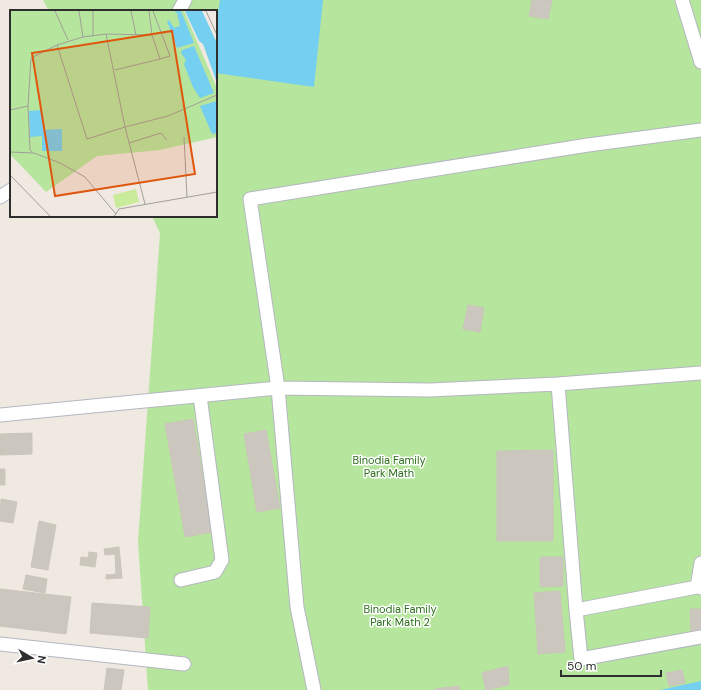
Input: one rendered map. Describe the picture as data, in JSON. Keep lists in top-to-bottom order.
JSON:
{
  "parks": ["Binodia Family Park Math", "Binodia Family Park Math 2"],
  "scale_bar": "50 m",
  "north": "right"
}
